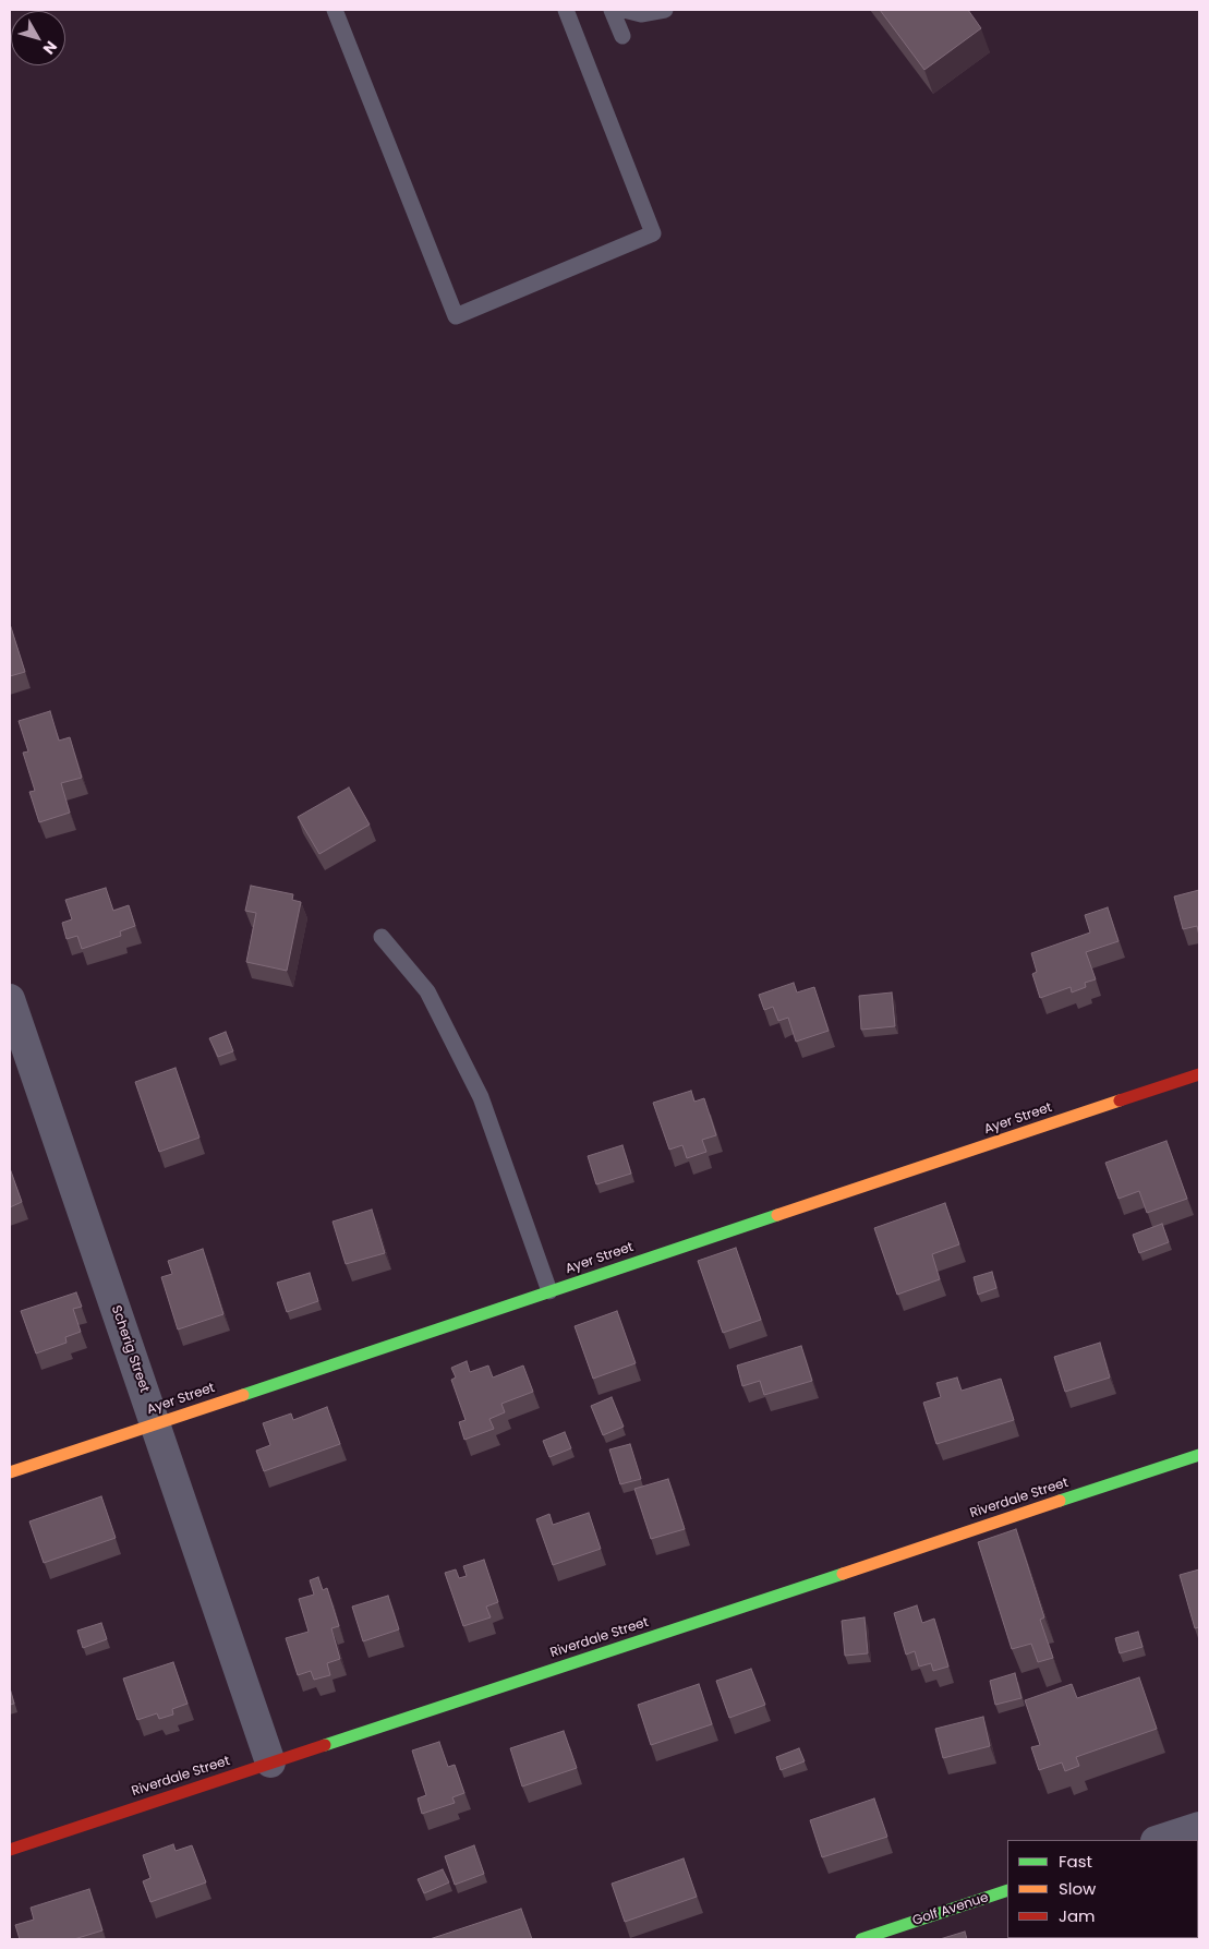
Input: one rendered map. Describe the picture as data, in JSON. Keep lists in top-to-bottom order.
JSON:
{
  "streets": {
    "street": [
      "Ayer Street",
      "Scherig Street",
      "Riverdale Street",
      "Golf Avenue"
    ]
  },
  "crossings": [
    ["Ayer Street", "Scherig Street"],
    ["Scherig Street", "Riverdale Street"]
  ],
  "legend": ["Fast", "Slow", "Jam"],
  "north": "bottom right"
}
